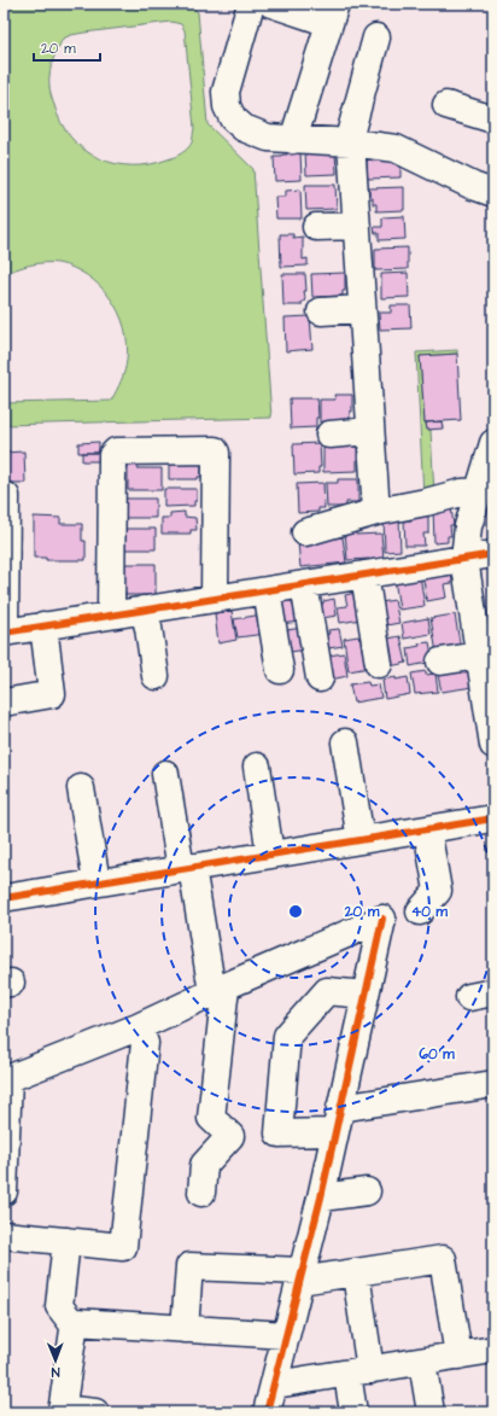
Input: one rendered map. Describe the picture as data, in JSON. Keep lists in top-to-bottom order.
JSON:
{
  "scale_bar": "20 m",
  "north": "bottom",
  "rings": ["20 m", "40 m", "60 m"]
}
